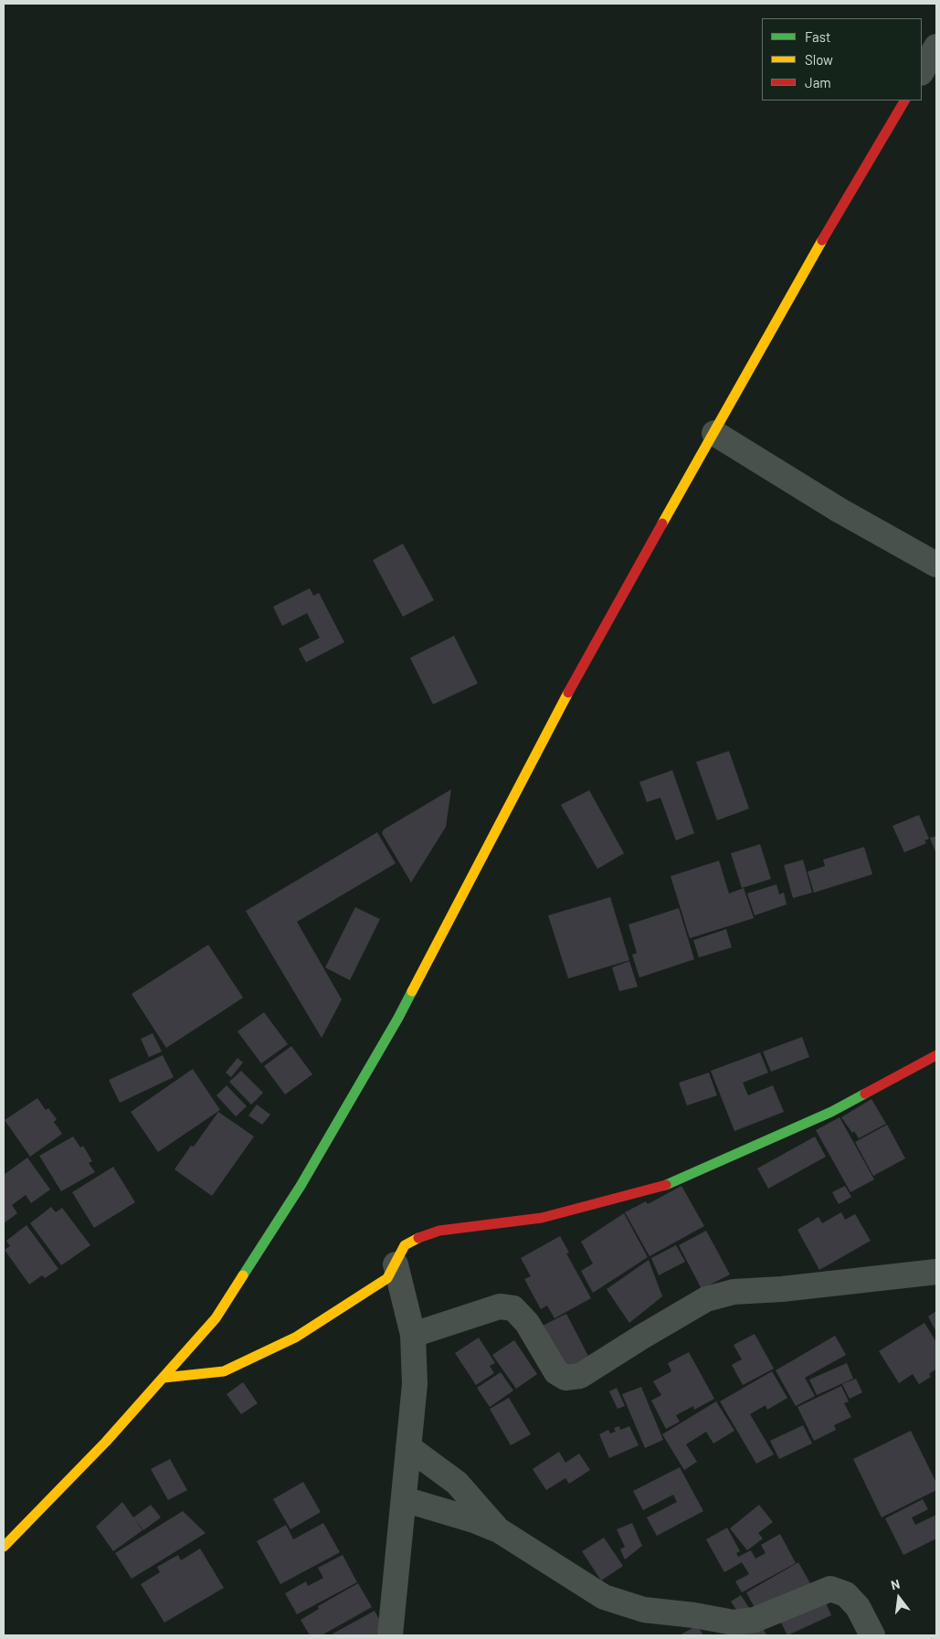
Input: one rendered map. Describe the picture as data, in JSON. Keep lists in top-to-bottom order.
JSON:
{
  "legend": ["Fast", "Slow", "Jam"],
  "north": "top"
}
